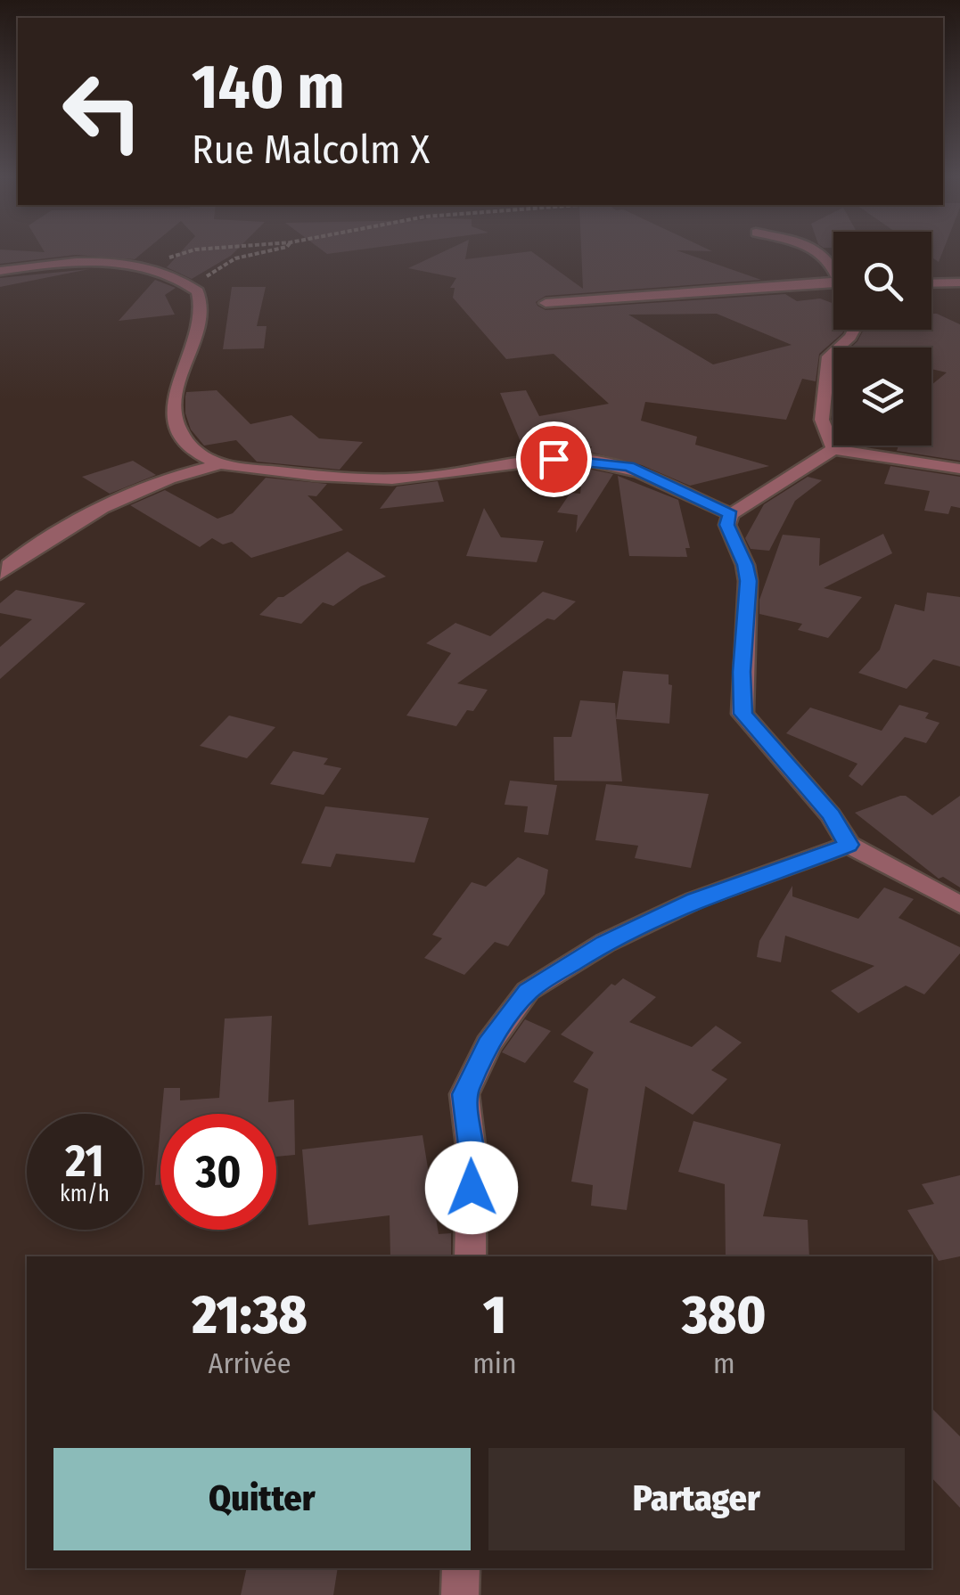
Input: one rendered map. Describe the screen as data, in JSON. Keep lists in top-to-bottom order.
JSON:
{
  "page": {
    "turn": ["140 m", "Rue Malcolm X"],
    "speed": "21 km/h",
    "limit": "30",
    "eta": [
      "21:38",
      "Arrivée",
      "1",
      "min",
      "380",
      "m"
    ],
    "buttons": ["Quitter", "Partager"]
  }
}
